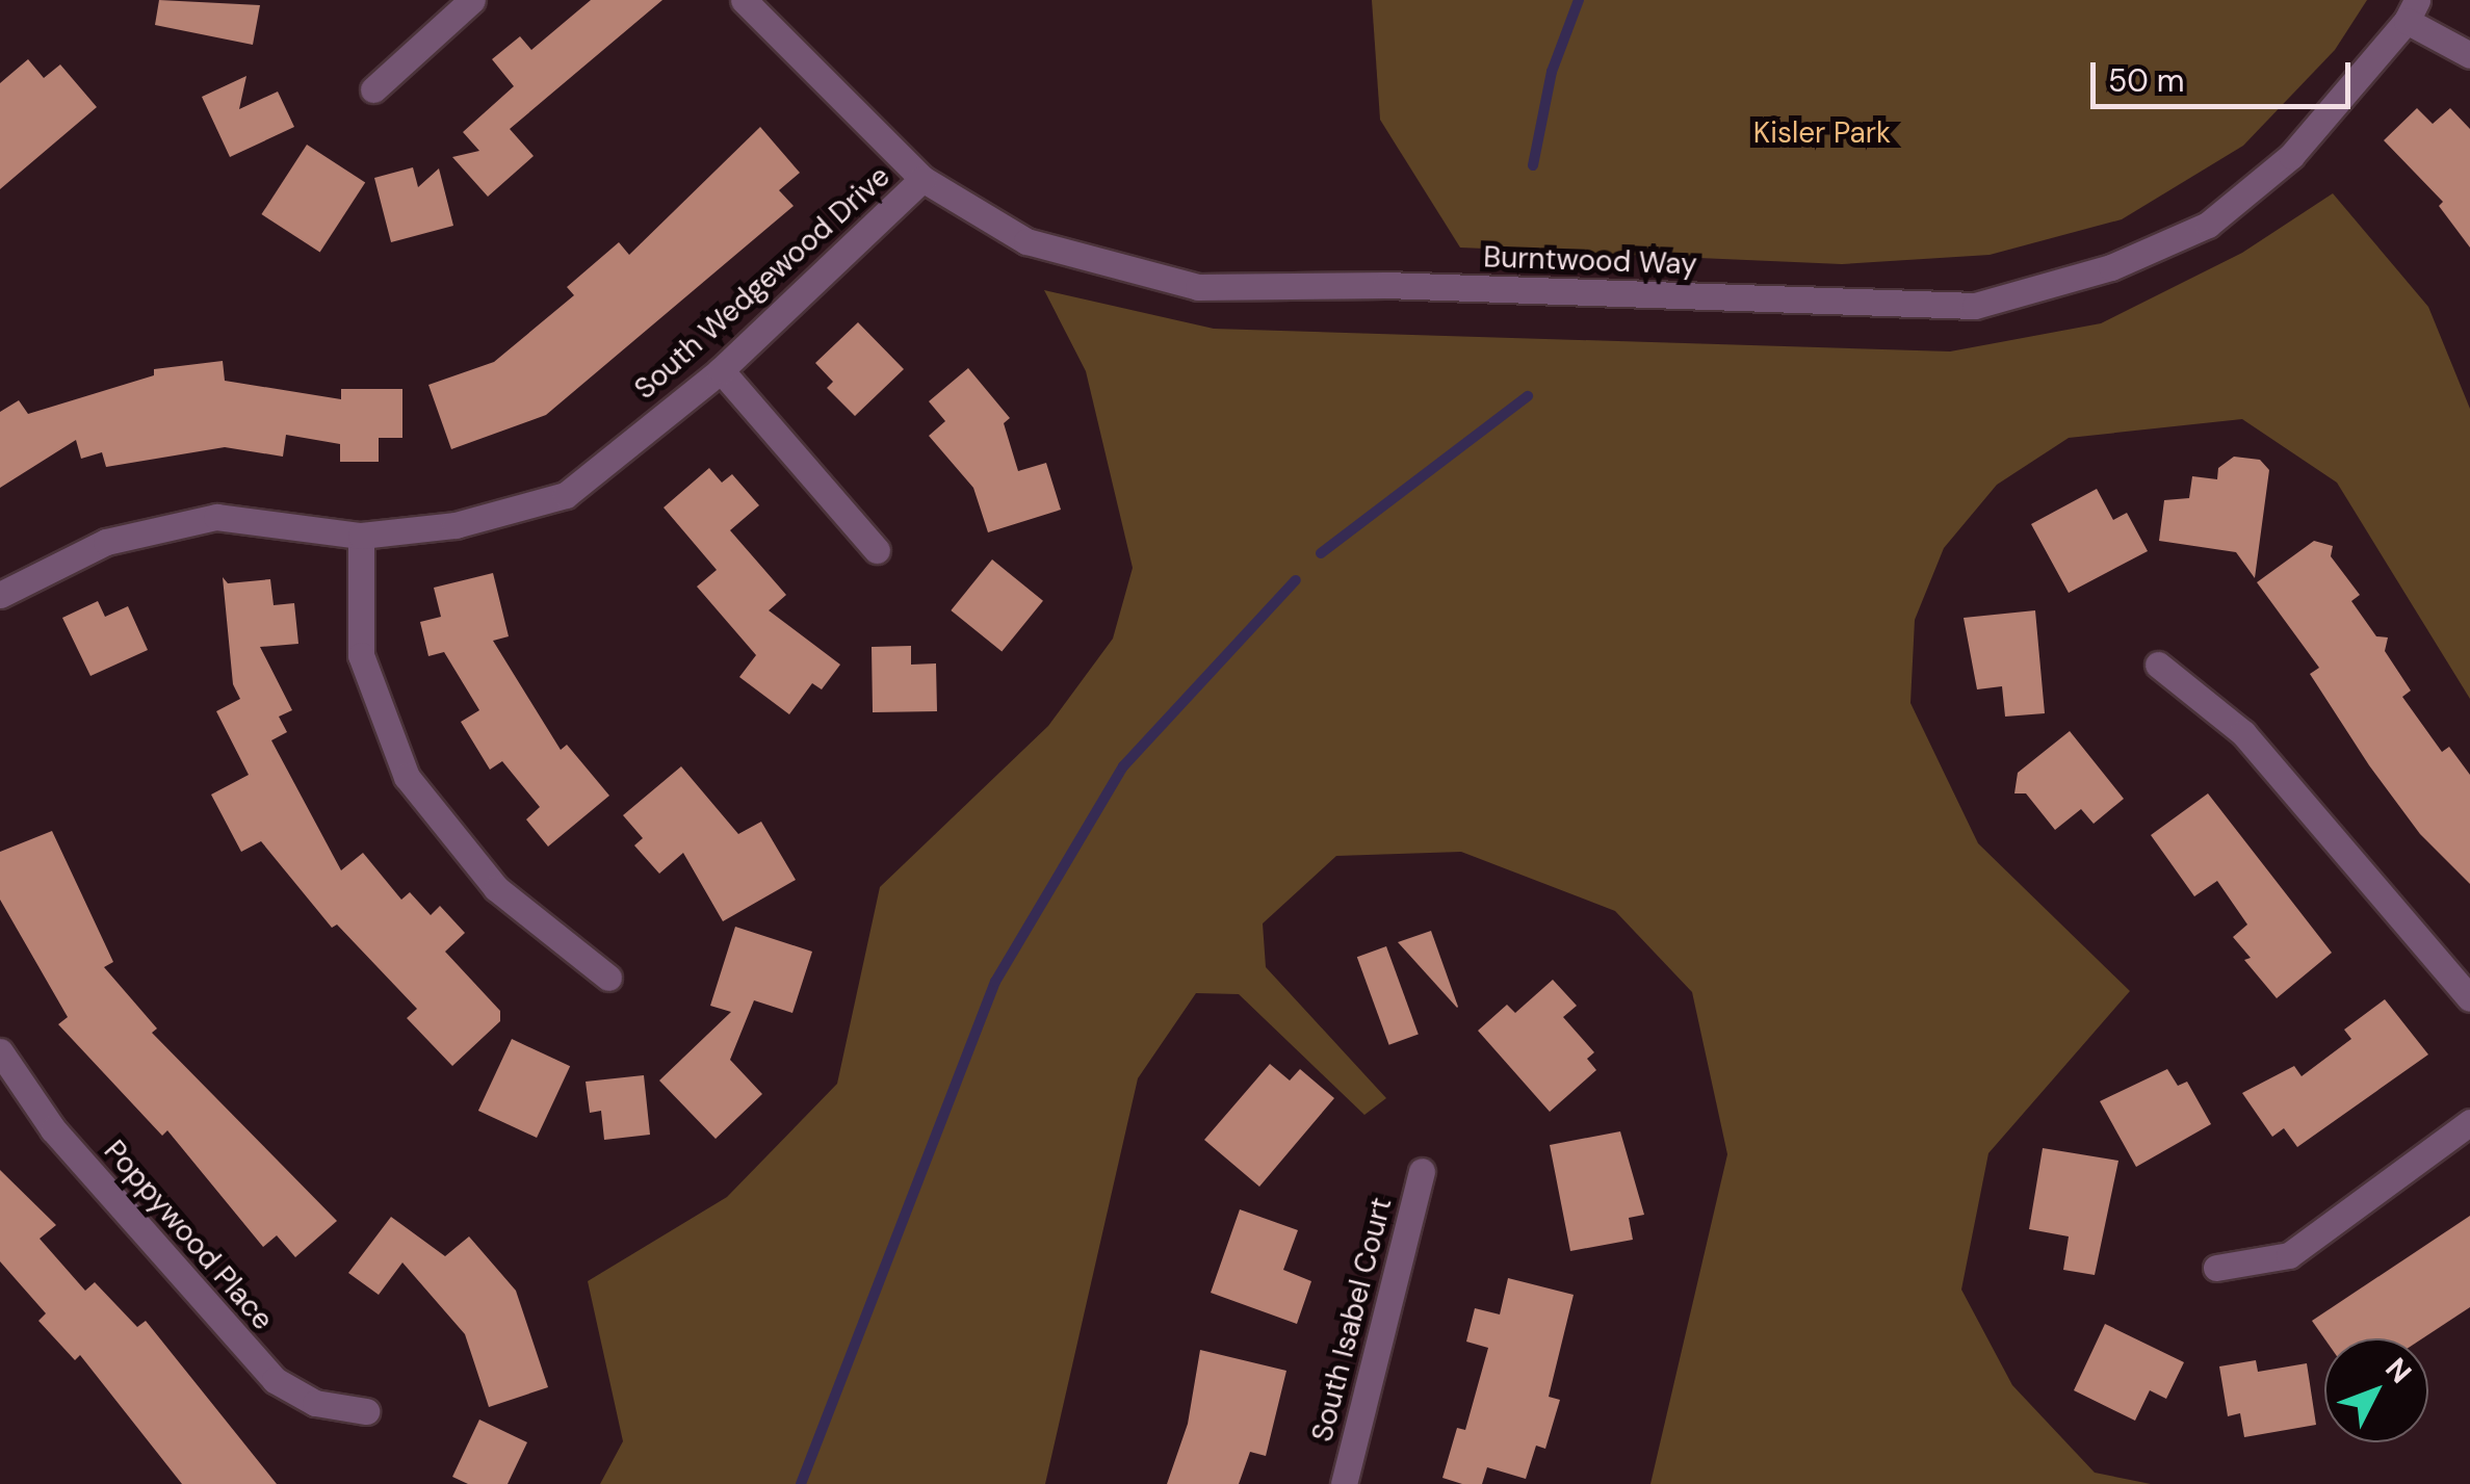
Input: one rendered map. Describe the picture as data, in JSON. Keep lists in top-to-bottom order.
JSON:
{
  "streets": {
    "street": [
      "Burntwood Way",
      "South Wedgewood Drive",
      "Poppywood Place",
      "South Isabel Court"
    ]
  },
  "crossings": [
    ["Burntwood Way", "South Wedgewood Drive"]
  ],
  "parks": ["Kisler Park"],
  "scale_bar": "50 m",
  "north": "top right"
}
